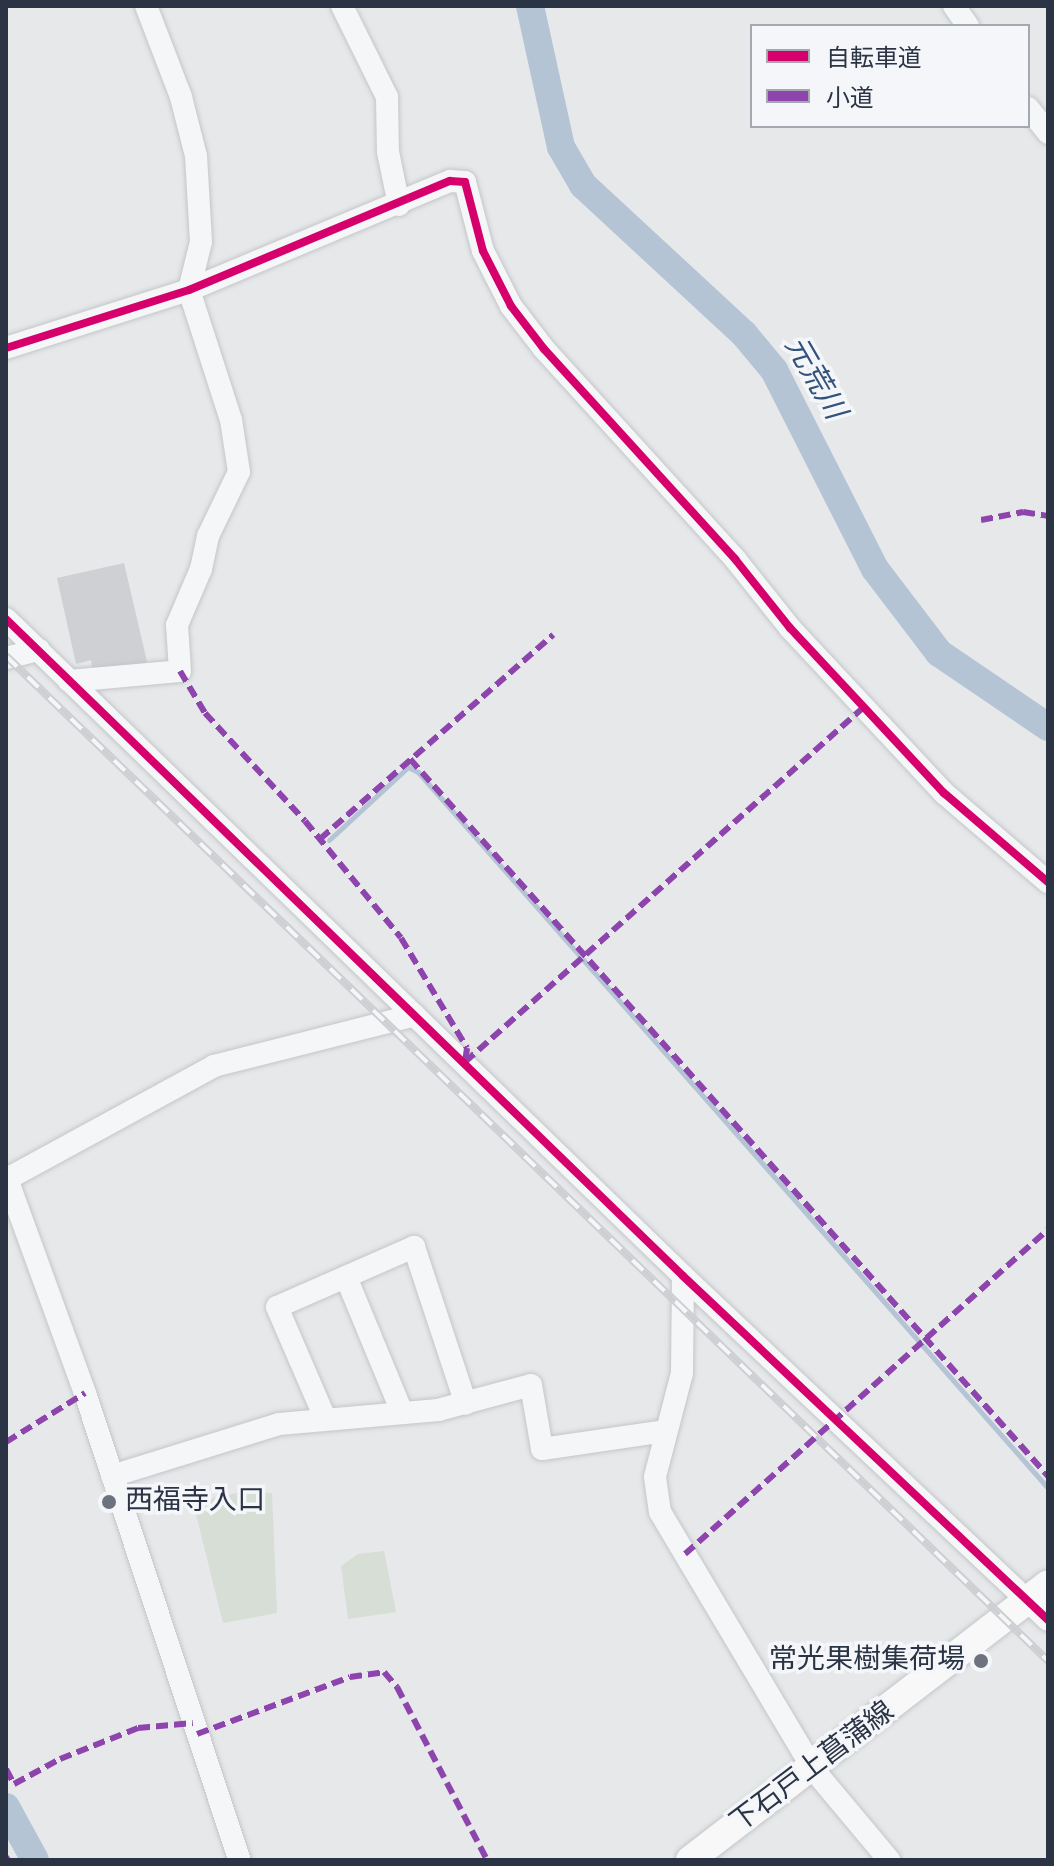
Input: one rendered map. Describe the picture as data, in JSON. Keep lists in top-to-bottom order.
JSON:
{
  "streets": {
    "main road": ["下石戸上菖蒲線"]
  },
  "water": ["元荒川"],
  "places": ["西福寺入口", "常光果樹集荷場"],
  "legend": ["自転車道", "小道"]
}
